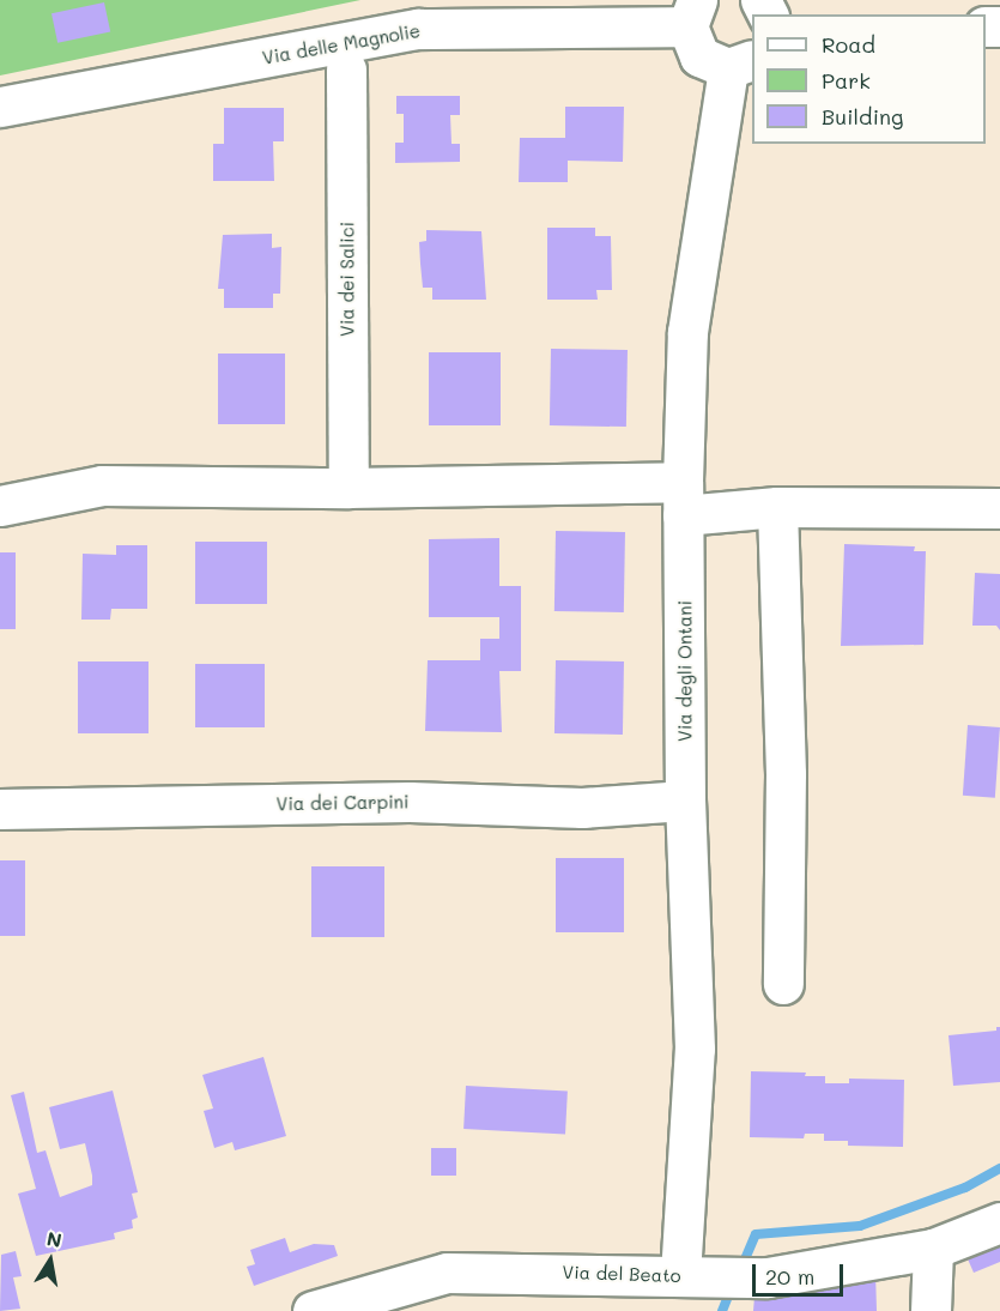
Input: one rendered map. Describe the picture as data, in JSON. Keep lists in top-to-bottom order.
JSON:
{
  "streets": {
    "street": [
      "Via delle Magnolie",
      "Via dei Salici",
      "Via degli Ontani",
      "Via dei Carpini",
      "Via del Beato"
    ]
  },
  "crossings": [
    ["Via degli Ontani", "Via dei Carpini"],
    ["Via degli Ontani", "Via del Beato"]
  ],
  "legend": ["Road", "Park", "Building"],
  "scale_bar": "20 m",
  "north": "top"
}
